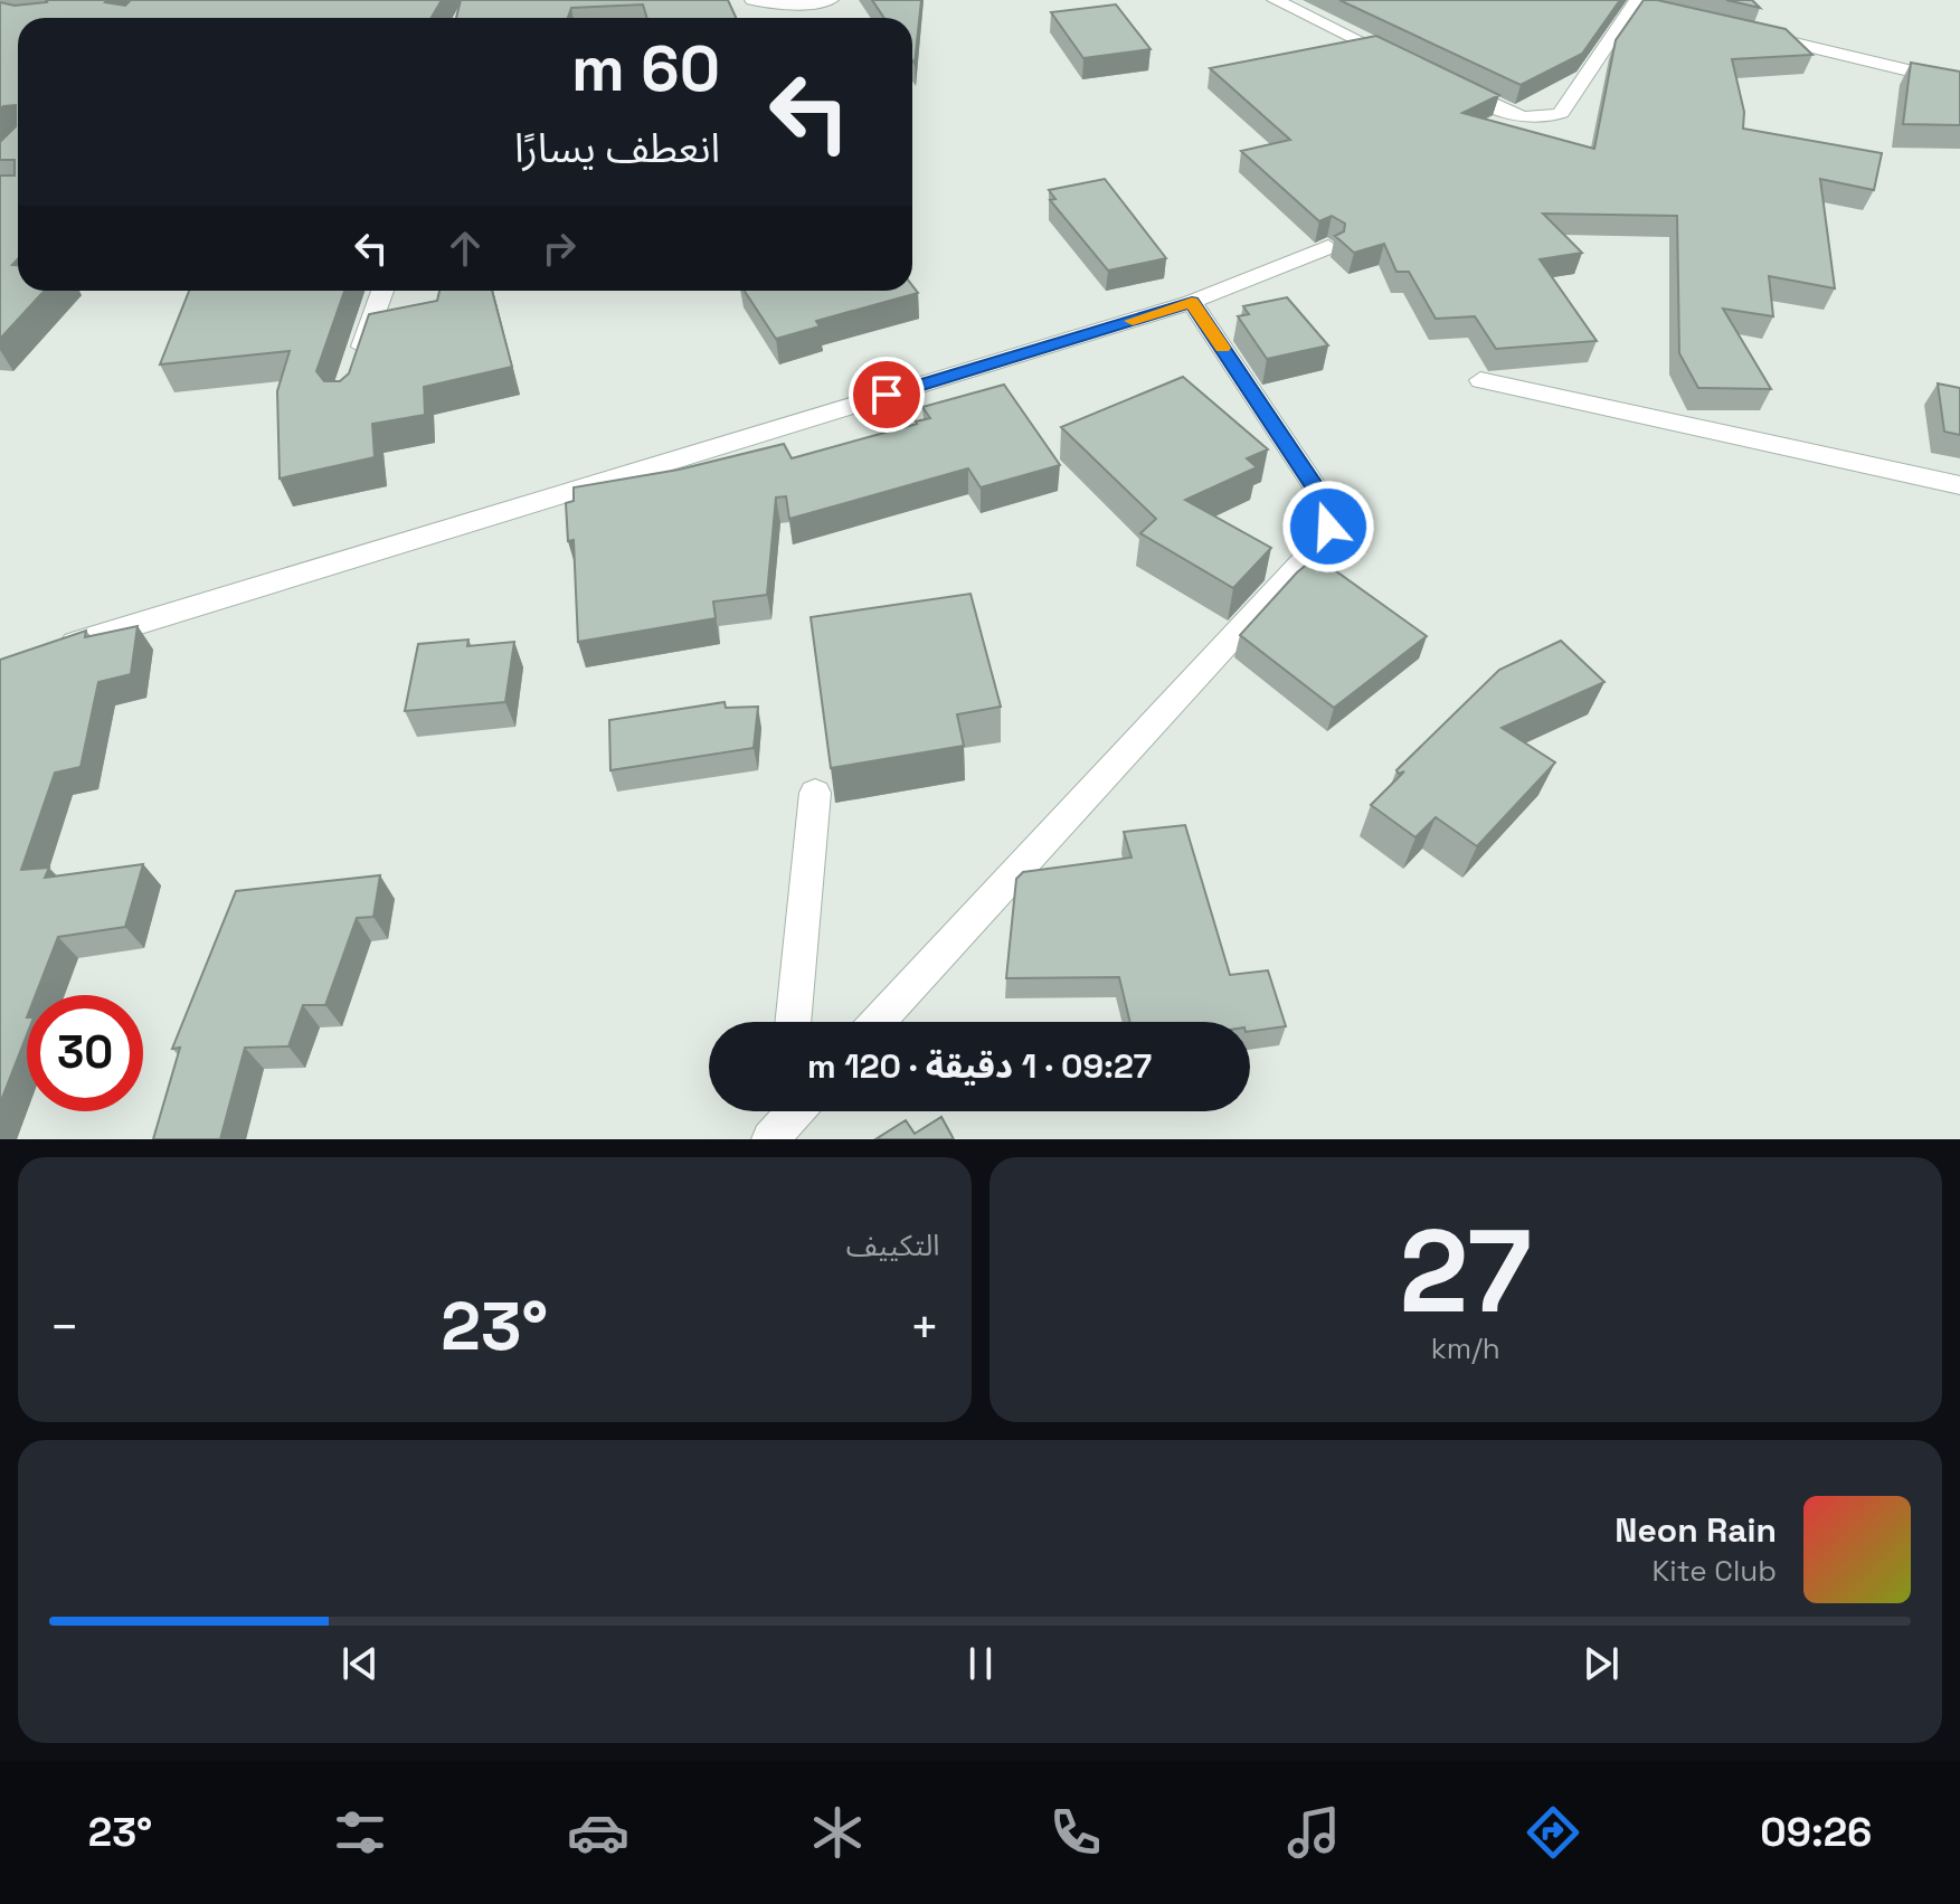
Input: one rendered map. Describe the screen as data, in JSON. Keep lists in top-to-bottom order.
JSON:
{
  "page": {
    "turn": ["60 m", "انعطف يسارًا"],
    "limit": "30",
    "trip": "09:27 · 1 دقيقة · 120 m",
    "tile": [
      ["27", "km/h"],
      "التكييف"
    ],
    "heat": ["−", "23°", "+"],
    "song": ["Neon Rain", "Kite Club"],
    "tabs": ["09:26", "23°"]
  }
}
